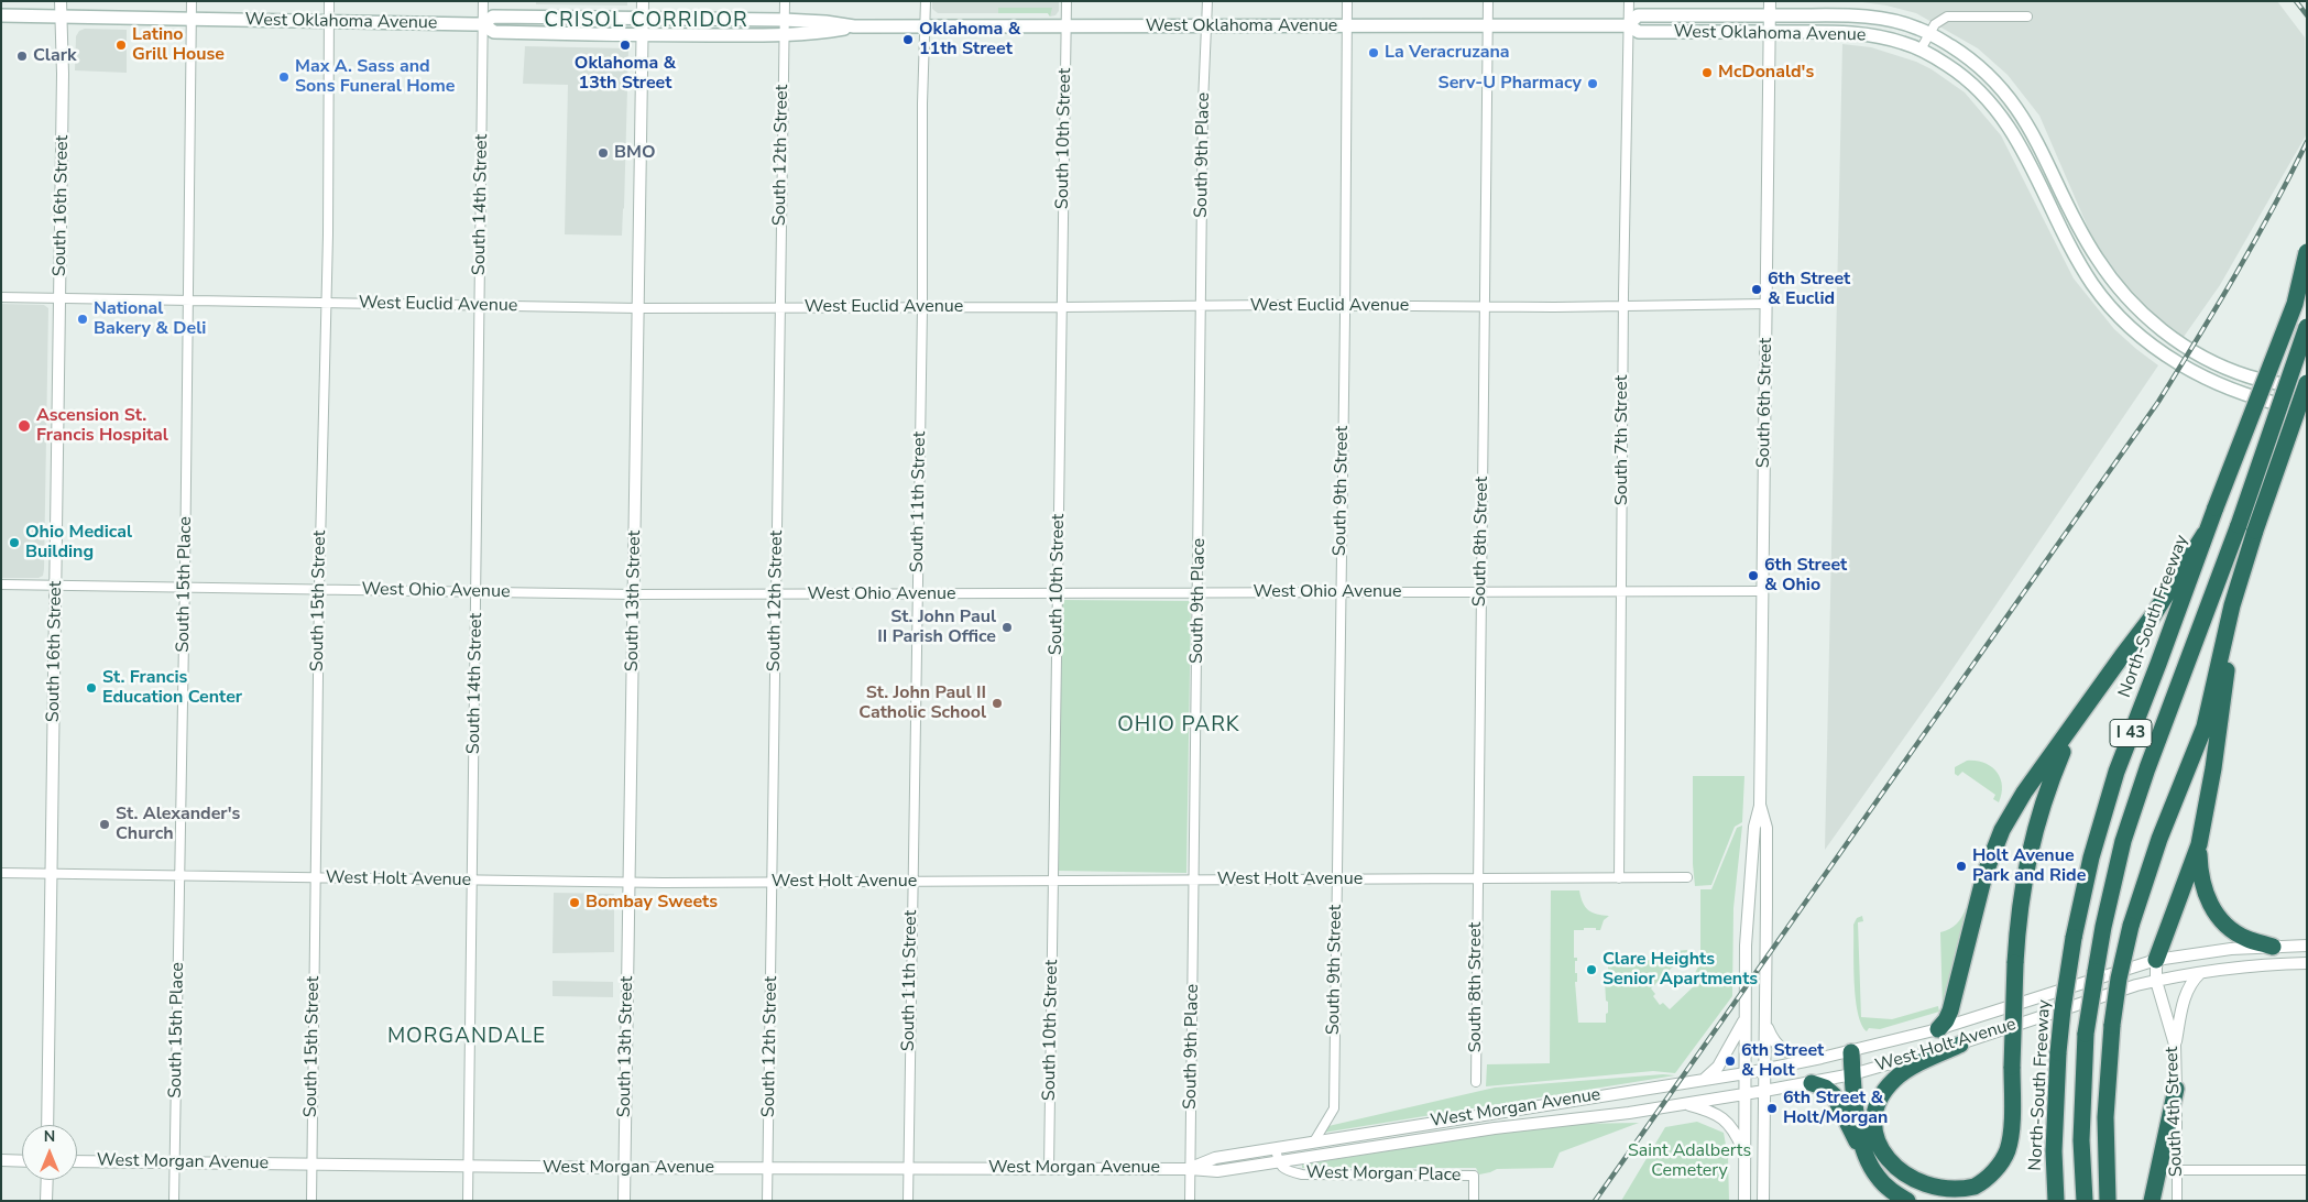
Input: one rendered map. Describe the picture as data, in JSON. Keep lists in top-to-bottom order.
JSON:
{
  "streets": {
    "highway": ["North-South Freeway", "I 43"],
    "main road": ["West Oklahoma Avenue"],
    "street": [
      "South 10th Street",
      "South 12th Street",
      "South 9th Place",
      "South 14th Street",
      "South 16th Street",
      "West Euclid Avenue",
      "South 6th Street",
      "South 7th Street",
      "South 9th Street",
      "South 11th Street",
      "South 8th Street",
      "South 15th Place",
      "West Ohio Avenue",
      "South 15th Street",
      "South 13th Street",
      "West Holt Avenue",
      "West Morgan Avenue",
      "South 4th Street",
      "West Morgan Place"
    ]
  },
  "crossings": [
    ["West Oklahoma Avenue", "South 10th Street"],
    ["West Oklahoma Avenue", "South 12th Street"],
    ["West Oklahoma Avenue", "South 9th Place"],
    ["West Oklahoma Avenue", "South 14th Street"],
    ["West Oklahoma Avenue", "South 16th Street"],
    ["West Oklahoma Avenue", "South 6th Street"],
    ["West Oklahoma Avenue", "South 7th Street"],
    ["West Oklahoma Avenue", "South 9th Street"],
    ["West Oklahoma Avenue", "South 11th Street"],
    ["West Oklahoma Avenue", "South 8th Street"],
    ["West Oklahoma Avenue", "South 15th Place"],
    ["West Oklahoma Avenue", "South 15th Street"],
    ["West Oklahoma Avenue", "South 13th Street"],
    ["South 10th Street", "West Euclid Avenue"],
    ["South 10th Street", "West Ohio Avenue"],
    ["South 10th Street", "West Holt Avenue"],
    ["South 10th Street", "West Morgan Avenue"],
    ["South 12th Street", "West Euclid Avenue"],
    ["South 12th Street", "West Ohio Avenue"],
    ["South 12th Street", "West Holt Avenue"],
    ["South 12th Street", "West Morgan Avenue"],
    ["South 9th Place", "West Euclid Avenue"],
    ["South 9th Place", "West Ohio Avenue"],
    ["South 9th Place", "West Holt Avenue"],
    ["South 9th Place", "West Morgan Avenue"],
    ["South 14th Street", "West Euclid Avenue"],
    ["South 14th Street", "West Ohio Avenue"],
    ["South 14th Street", "West Holt Avenue"],
    ["South 14th Street", "West Morgan Avenue"],
    ["South 16th Street", "West Euclid Avenue"],
    ["South 16th Street", "West Ohio Avenue"],
    ["South 16th Street", "West Holt Avenue"],
    ["West Euclid Avenue", "South 6th Street"],
    ["West Euclid Avenue", "South 7th Street"],
    ["West Euclid Avenue", "South 9th Street"],
    ["West Euclid Avenue", "South 11th Street"],
    ["West Euclid Avenue", "South 8th Street"],
    ["West Euclid Avenue", "South 15th Place"],
    ["West Euclid Avenue", "South 15th Street"],
    ["West Euclid Avenue", "South 13th Street"],
    ["South 6th Street", "West Ohio Avenue"],
    ["South 6th Street", "West Holt Avenue"],
    ["South 6th Street", "West Morgan Avenue"],
    ["South 7th Street", "West Ohio Avenue"],
    ["South 7th Street", "West Holt Avenue"],
    ["South 9th Street", "West Ohio Avenue"],
    ["South 9th Street", "West Holt Avenue"],
    ["South 9th Street", "West Morgan Avenue"],
    ["South 11th Street", "West Ohio Avenue"],
    ["South 11th Street", "West Holt Avenue"],
    ["South 11th Street", "West Morgan Avenue"],
    ["South 8th Street", "West Ohio Avenue"],
    ["South 8th Street", "West Holt Avenue"],
    ["South 15th Place", "West Ohio Avenue"],
    ["South 15th Place", "West Holt Avenue"],
    ["South 15th Place", "West Morgan Avenue"],
    ["West Ohio Avenue", "South 15th Street"],
    ["West Ohio Avenue", "South 13th Street"],
    ["South 15th Street", "West Holt Avenue"],
    ["South 15th Street", "West Morgan Avenue"],
    ["South 13th Street", "West Holt Avenue"],
    ["South 13th Street", "West Morgan Avenue"],
    ["West Holt Avenue", "West Morgan Avenue"],
    ["West Holt Avenue", "South 4th Street"],
    ["West Morgan Avenue", "West Morgan Place"]
  ],
  "districts": ["CRISOL CORRIDOR", "OHIO PARK", "MORGANDALE"],
  "parks": ["Saint Adalberts Cemetery"],
  "places": [
    "Oklahoma & 11th Street",
    "Latino Grill House",
    "Oklahoma & 13th Street",
    "La Veracruzana",
    "Clark",
    "McDonald's",
    "Max A. Sass and Sons Funeral Home",
    "Serv-U Pharmacy",
    "BMO",
    "6th Street & Euclid",
    "National Bakery & Deli",
    "Ascension St. Francis Hospital",
    "Ohio Medical Building",
    "6th Street & Ohio",
    "St. John Paul II Parish Office",
    "St. Francis Education Center",
    "St. John Paul II Catholic School",
    "St. Alexander's Church",
    "Holt Avenue Park and Ride",
    "Bombay Sweets",
    "Clare Heights Senior Apartments",
    "6th Street & Holt",
    "6th Street & Holt/Morgan"
  ],
  "north": "top"
}
